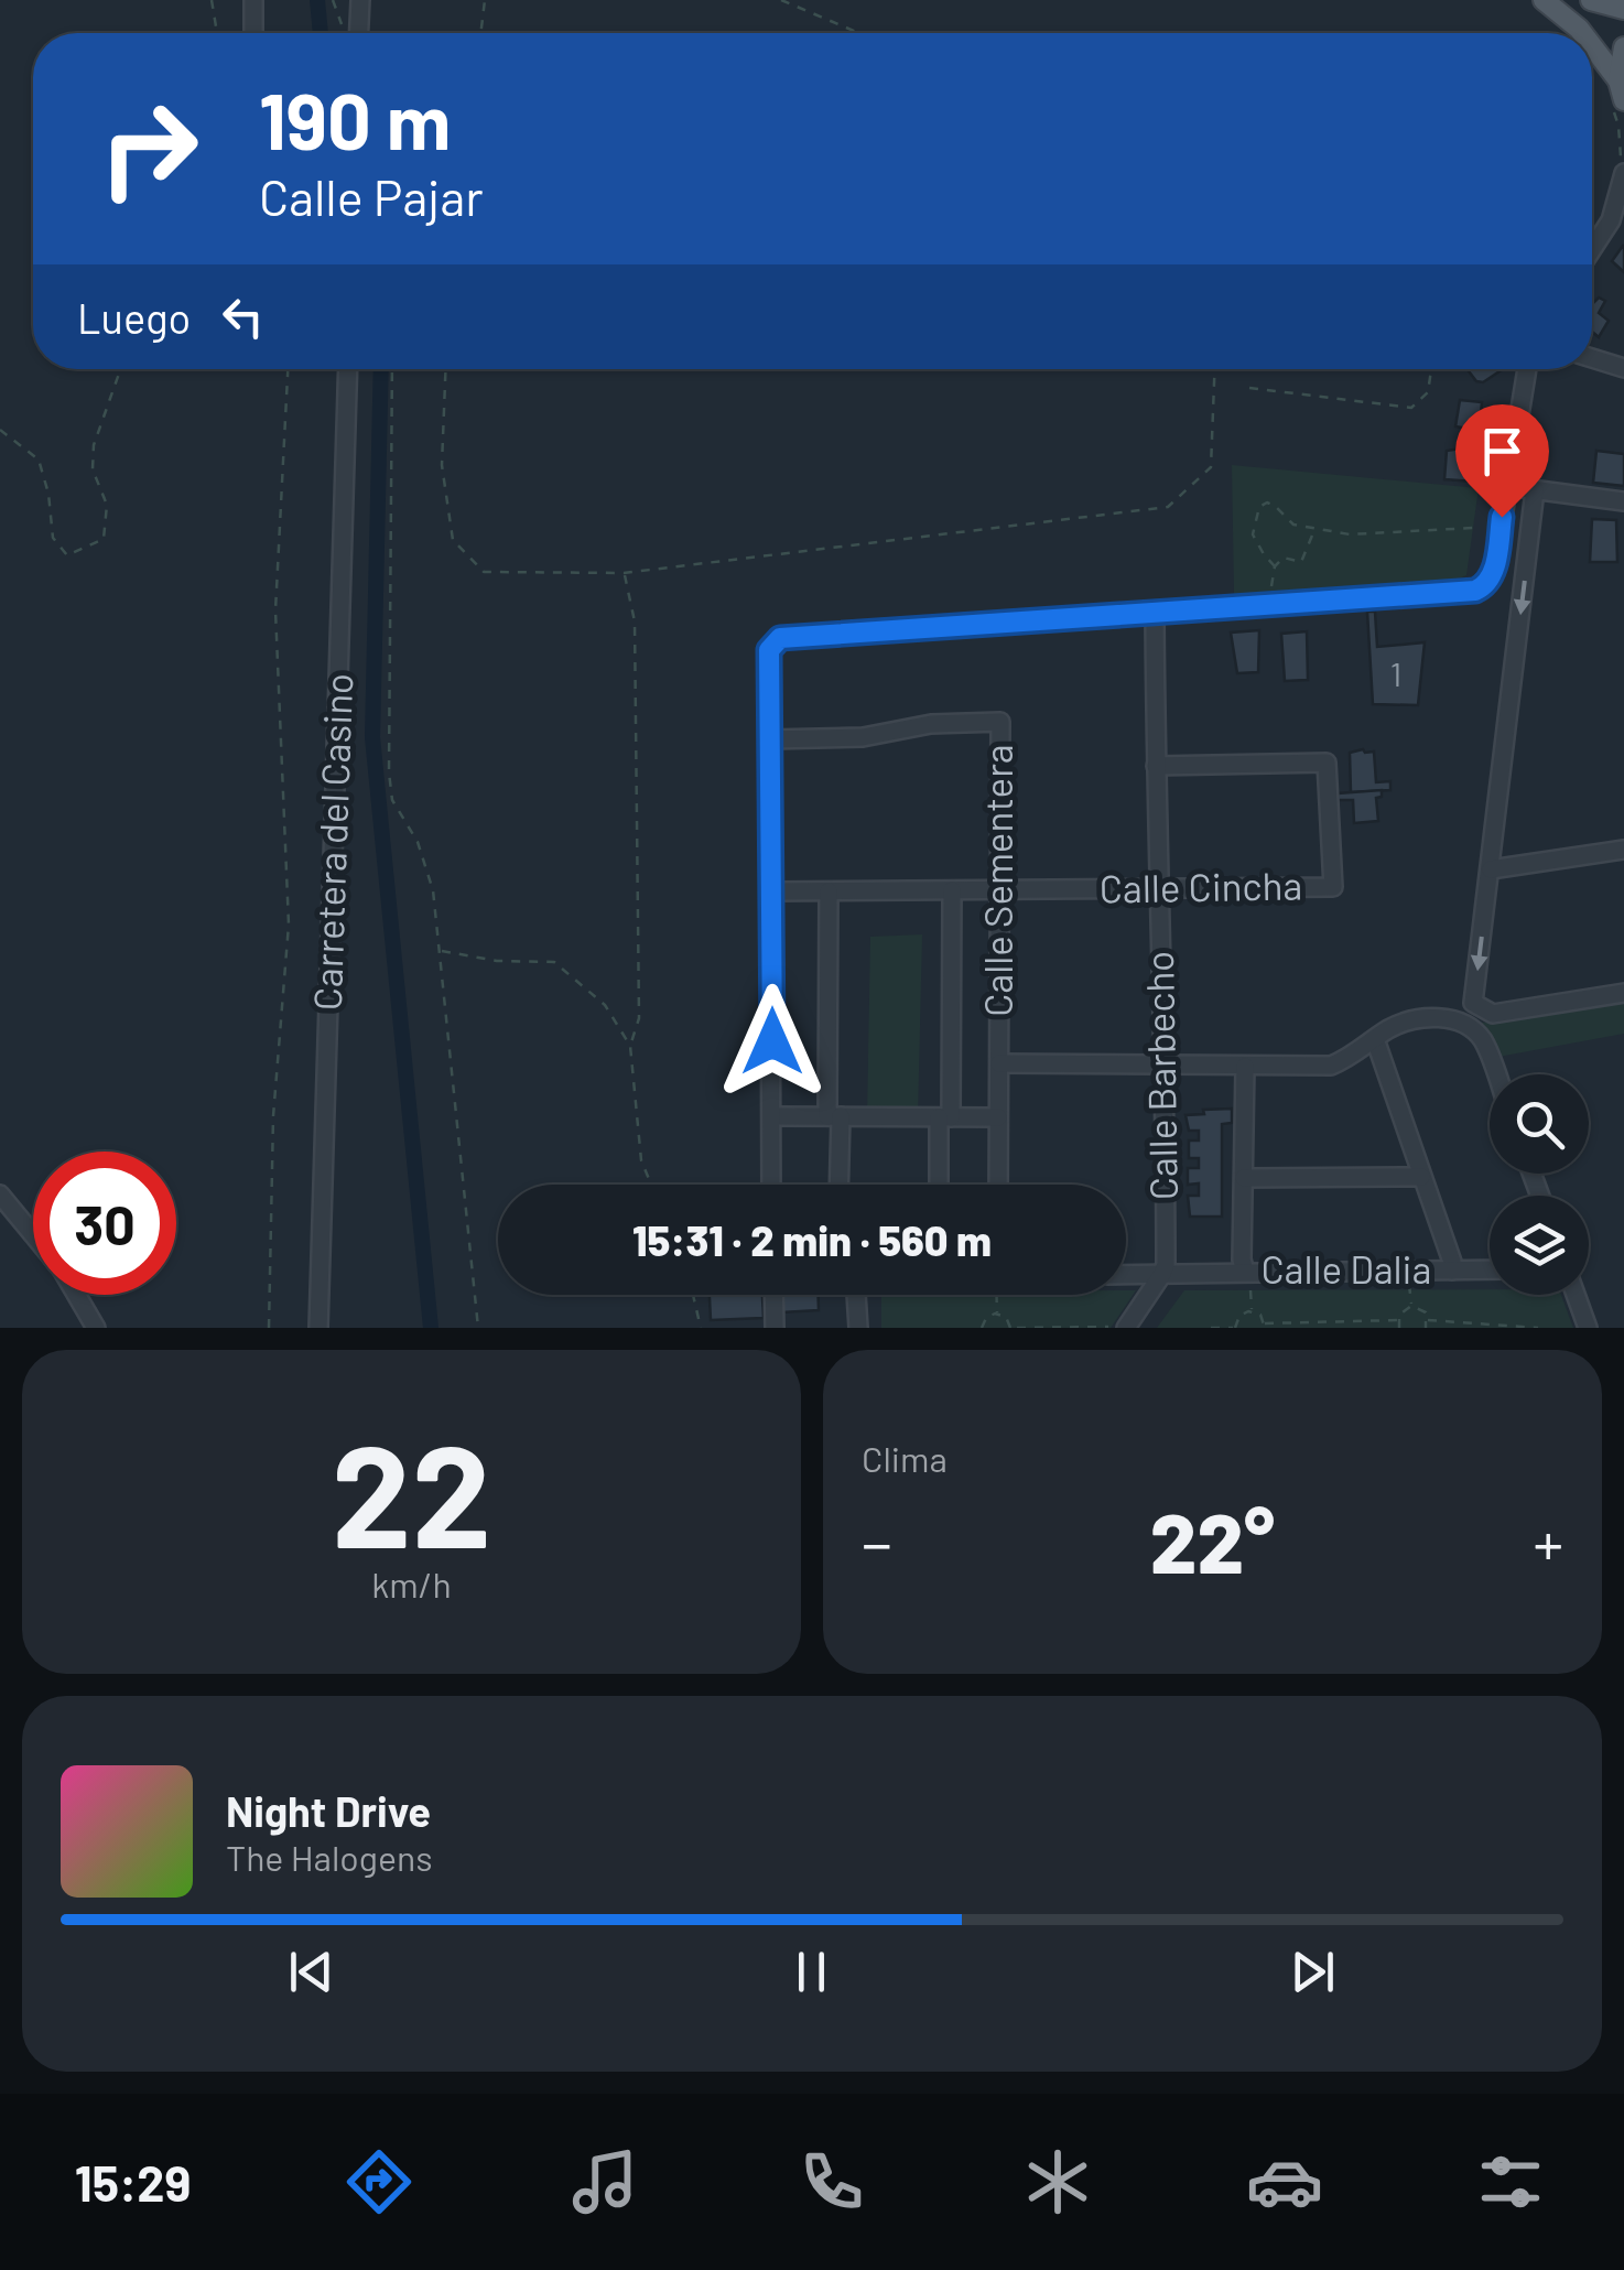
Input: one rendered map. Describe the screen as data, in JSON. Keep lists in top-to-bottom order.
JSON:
{
  "streets": {
    "street": [
      "Carretera del Casino",
      "Calle Sementera",
      "Calle Cincha",
      "Calle Barbecho",
      "Calle Dalia"
    ]
  },
  "crossings": [
    ["Calle Sementera", "Calle Cincha"],
    ["Calle Cincha", "Calle Barbecho"],
    ["Calle Barbecho", "Calle Dalia"]
  ],
  "house_numbers": ["1"],
  "page": {
    "turn": ["190 m", "Calle Pajar"],
    "then": "Luego",
    "limit": "30",
    "trip": "15:31 · 2 min · 560 m",
    "tile": [
      ["22", "km/h"],
      "Clima"
    ],
    "heat": ["−", "22°", "+"],
    "song": ["Night Drive", "The Halogens"],
    "tabs": "15:29"
  }
}
